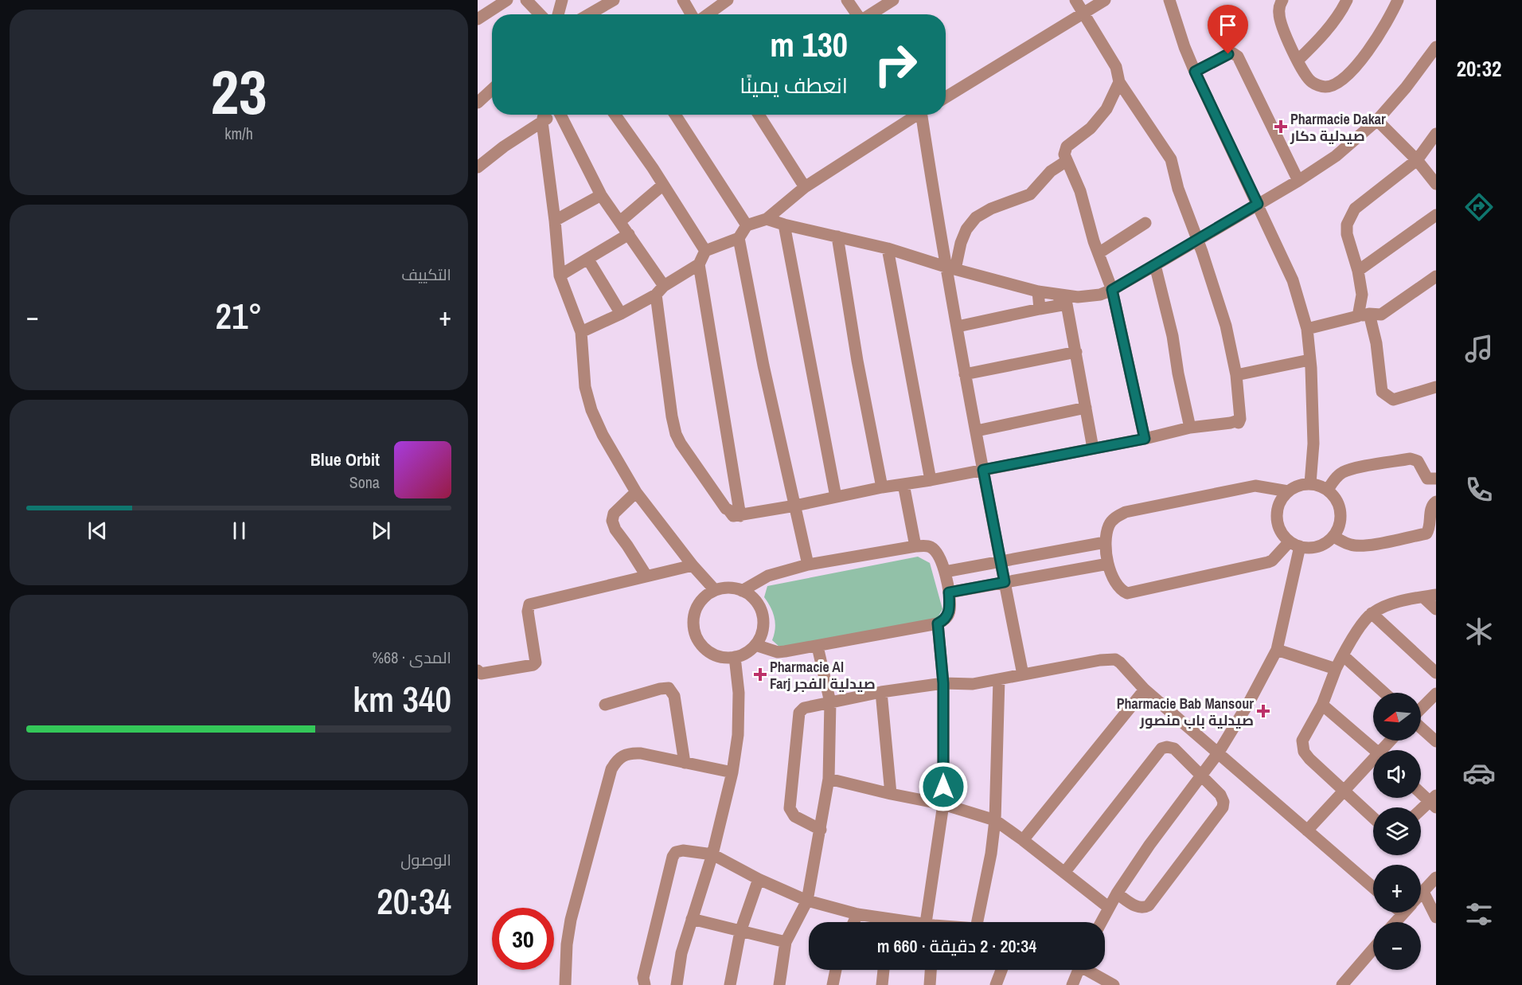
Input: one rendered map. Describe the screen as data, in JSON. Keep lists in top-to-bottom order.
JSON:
{
  "places": {
    "health": ["Pharmacie Dakar صيدلية دكار", "Pharmacie Al Farj صيدلية الفجر", "Pharmacie Bab Mansour صيدلية باب منصور"]
  },
  "north": "left",
  "page": {
    "tabs": "20:32",
    "tile": [
      ["23", "km/h"],
      "التكييف",
      ["المدى · 68%", "340 km"],
      ["الوصول", "20:34"]
    ],
    "turn": ["130 m", "انعطف يمينًا"],
    "heat": ["−", "21°", "+"],
    "song": ["Blue Orbit", "Sona"],
    "map_buttons": ["+", "−"],
    "limit": "30",
    "trip": "20:34 · 2 دقيقة · 660 m"
  }
}
